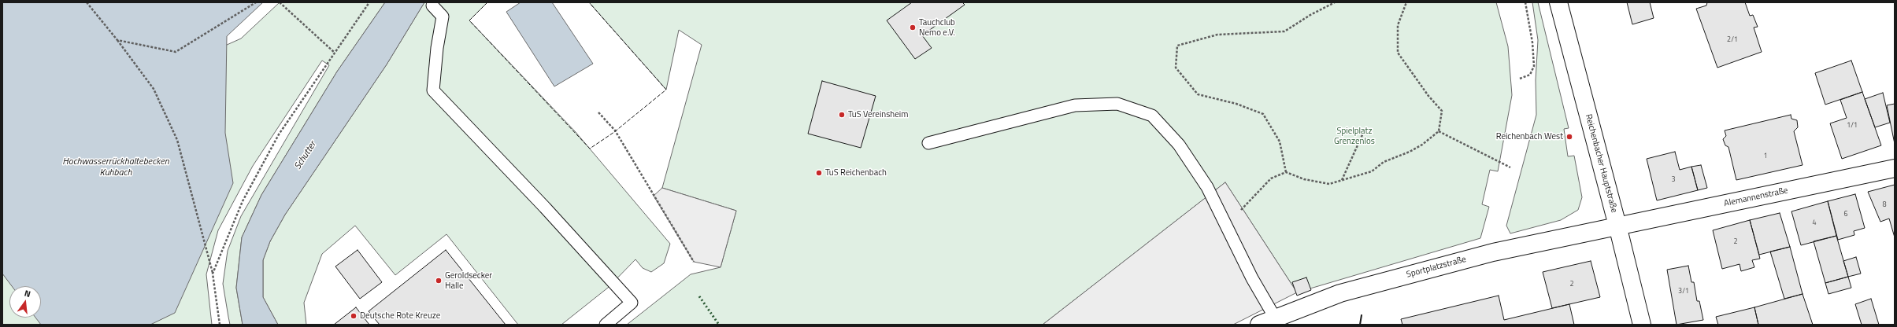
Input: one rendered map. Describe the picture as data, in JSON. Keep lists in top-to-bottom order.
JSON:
{
  "streets": {
    "street": ["Reichenbacher Hauptstraße", "Alemannenstraße", "Sportplatzstraße"]
  },
  "crossings": [
    ["Reichenbacher Hauptstraße", "Alemannenstraße"],
    ["Reichenbacher Hauptstraße", "Sportplatzstraße"],
    ["Alemannenstraße", "Sportplatzstraße"]
  ],
  "water": ["Schutter", "Hochwasserrückhaltebecken Kuhbach"],
  "parks": ["Spielplatz Grenzenlos"],
  "places": [
    "Tauchclub Nemo e.V.",
    "TuS Vereinsheim",
    "Reichenbach West",
    "TuS Reichenbach",
    "Geroldsecker Halle",
    "Deutsche Rote Kreuze"
  ],
  "house_numbers": [
    "2/1",
    "1/1",
    "1",
    "3",
    "8",
    "6",
    "4",
    "2",
    "2",
    "3/1"
  ],
  "north": "top"
}
